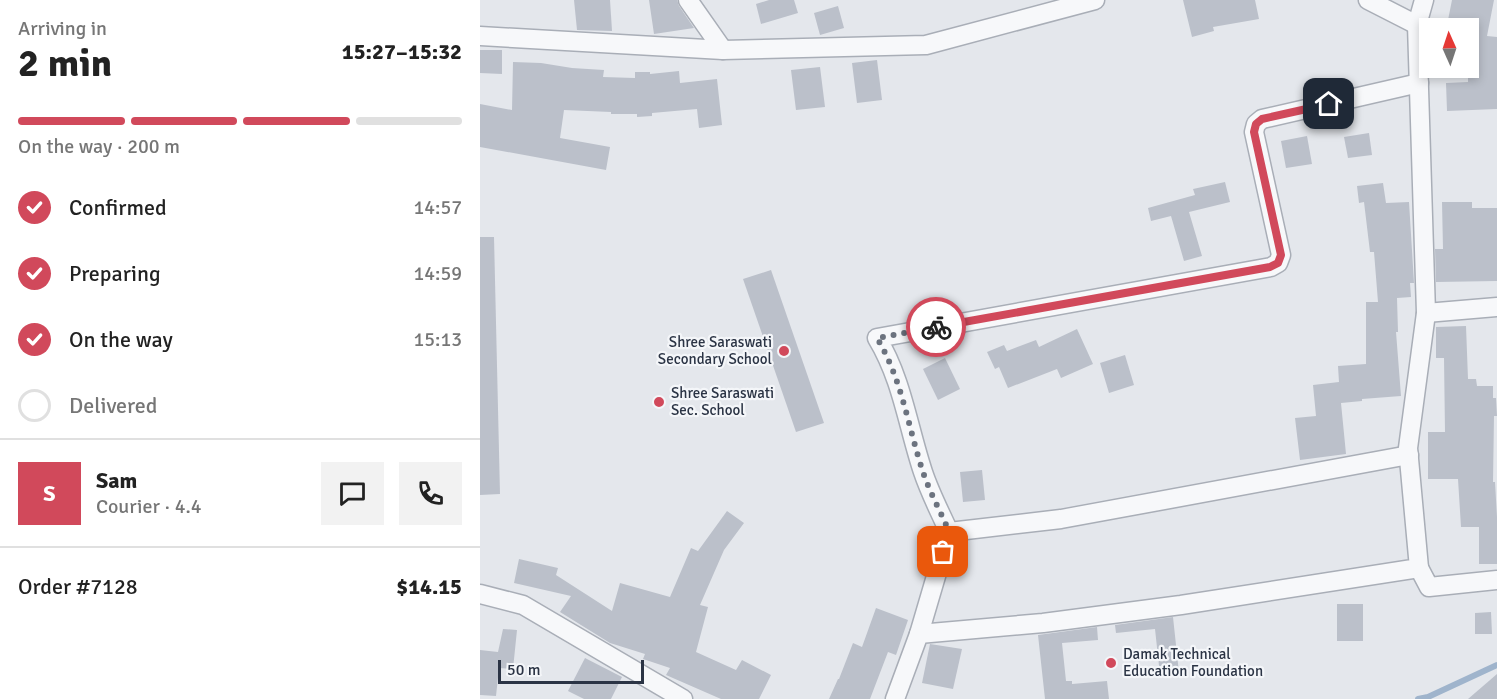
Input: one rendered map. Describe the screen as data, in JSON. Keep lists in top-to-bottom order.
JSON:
{
  "places": ["Shree Saraswati Secondary School", "Shree Saraswati Sec. School", "Damak Technical Education Foundation"],
  "scale_bar": "50 m",
  "north": "top",
  "page": {
    "heading": ["2 min", "Arriving in", "15:27–15:32"],
    "panel": [
      "Sam",
      "Courier · 4.4",
      "Order #7128",
      "$14.15"
    ],
    "bar": "On the way · 200 m",
    "list": [
      ["Confirmed", "14:57"],
      ["Preparing", "14:59"],
      ["On the way", "15:13"],
      "Delivered"
    ],
    "round": "S",
    "scale": "50 m"
  }
}
